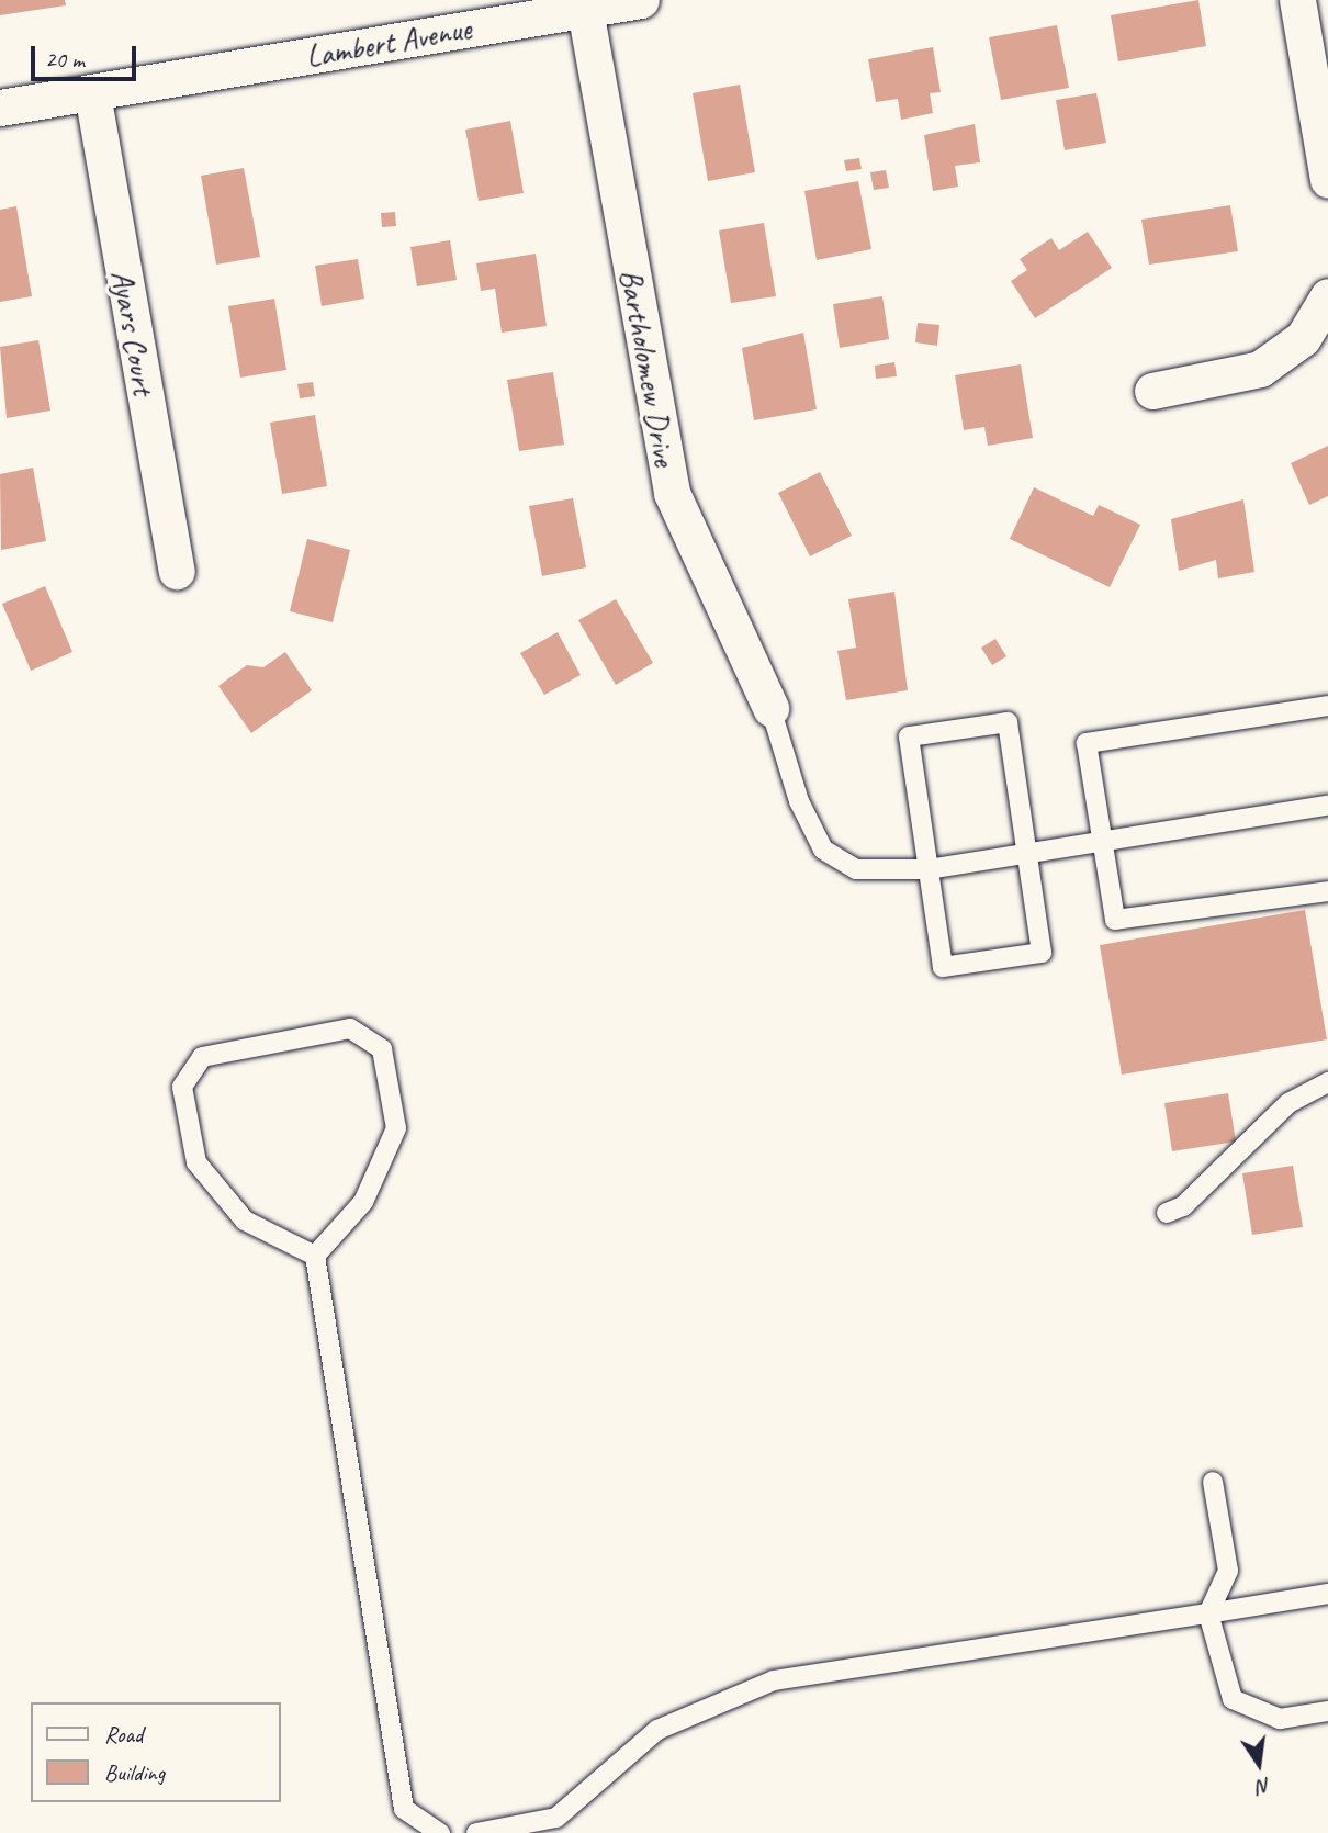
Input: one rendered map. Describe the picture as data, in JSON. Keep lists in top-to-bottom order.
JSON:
{
  "streets": {
    "street": ["Lambert Avenue", "Ayars Court", "Bartholomew Drive"]
  },
  "crossings": [
    ["Lambert Avenue", "Ayars Court"],
    ["Lambert Avenue", "Bartholomew Drive"]
  ],
  "legend": ["Road", "Building"],
  "scale_bar": "20 m",
  "north": "bottom"
}
